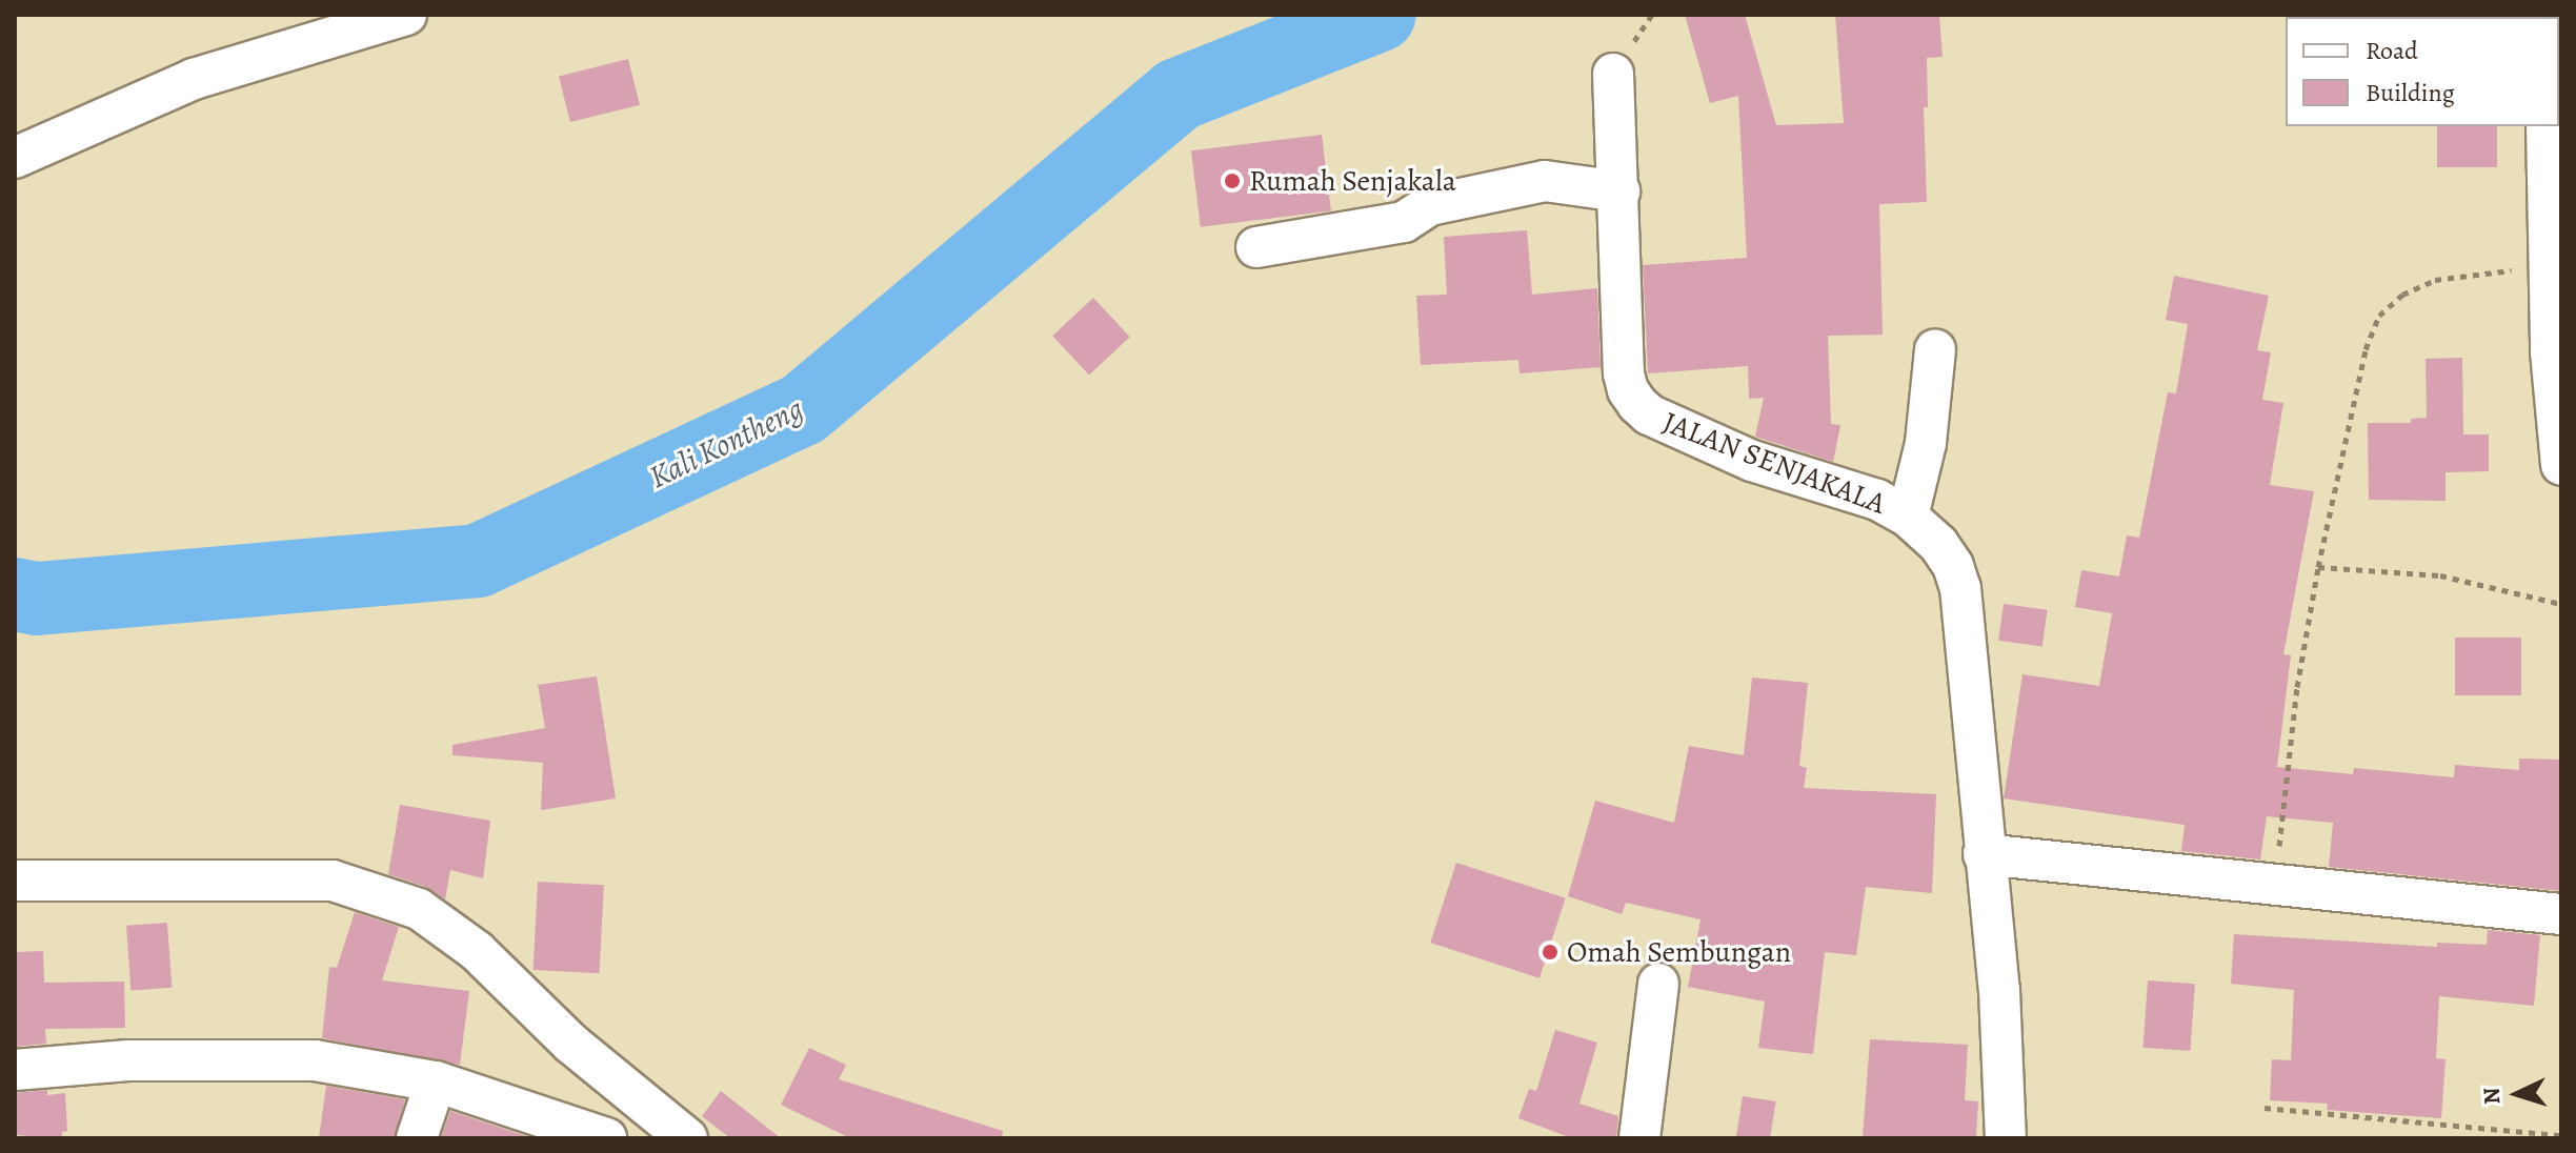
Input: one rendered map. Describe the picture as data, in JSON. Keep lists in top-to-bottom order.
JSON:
{
  "streets": {
    "street": ["JALAN SENJAKALA"]
  },
  "water": ["Kali Kontheng"],
  "places": ["Rumah Senjakala", "Omah Sembungan"],
  "legend": ["Road", "Building"],
  "north": "left"
}
